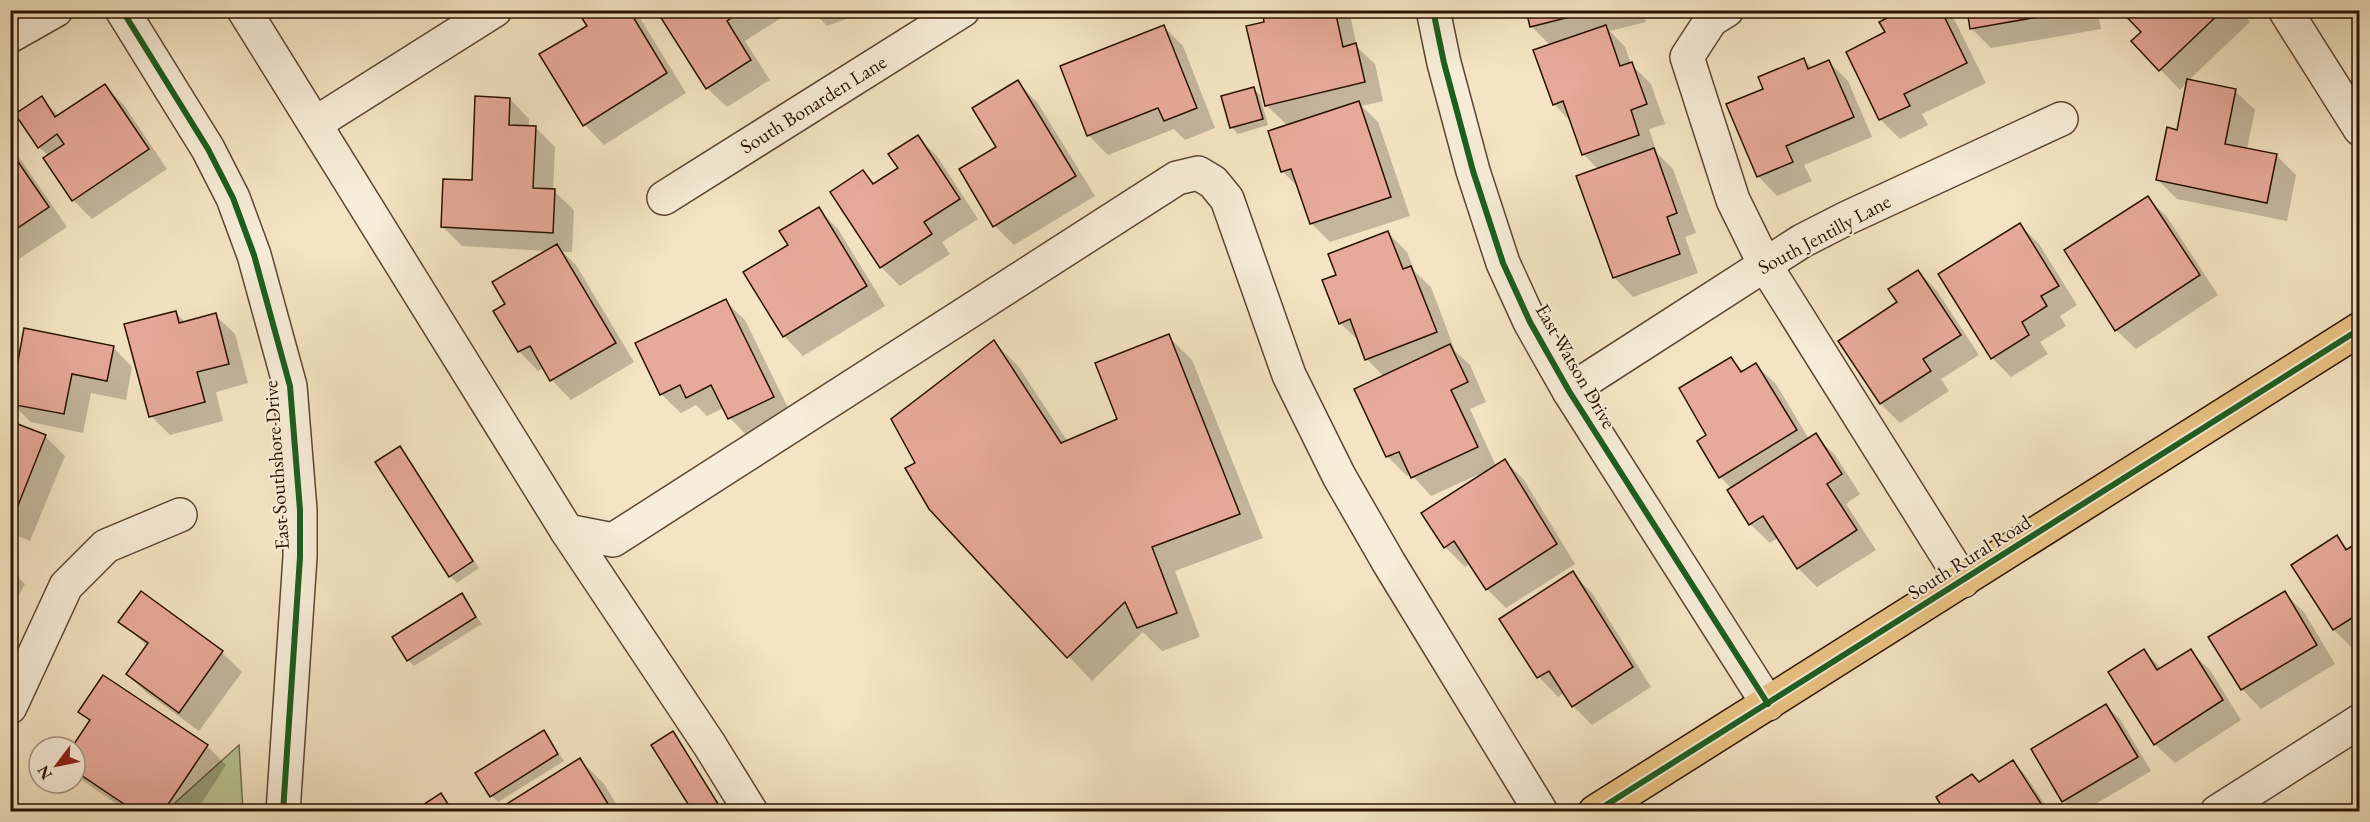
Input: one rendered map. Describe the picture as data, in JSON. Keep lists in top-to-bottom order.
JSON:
{
  "streets": {
    "main road": ["South Rural Road"],
    "street": [
      "South Bonarden Lane",
      "South Jentilly Lane",
      "East Watson Drive",
      "East Southshore Drive"
    ]
  },
  "crossings": [
    ["South Jentilly Lane", "East Watson Drive"],
    ["East Watson Drive", "South Rural Road"]
  ],
  "north": "bottom left"
}
